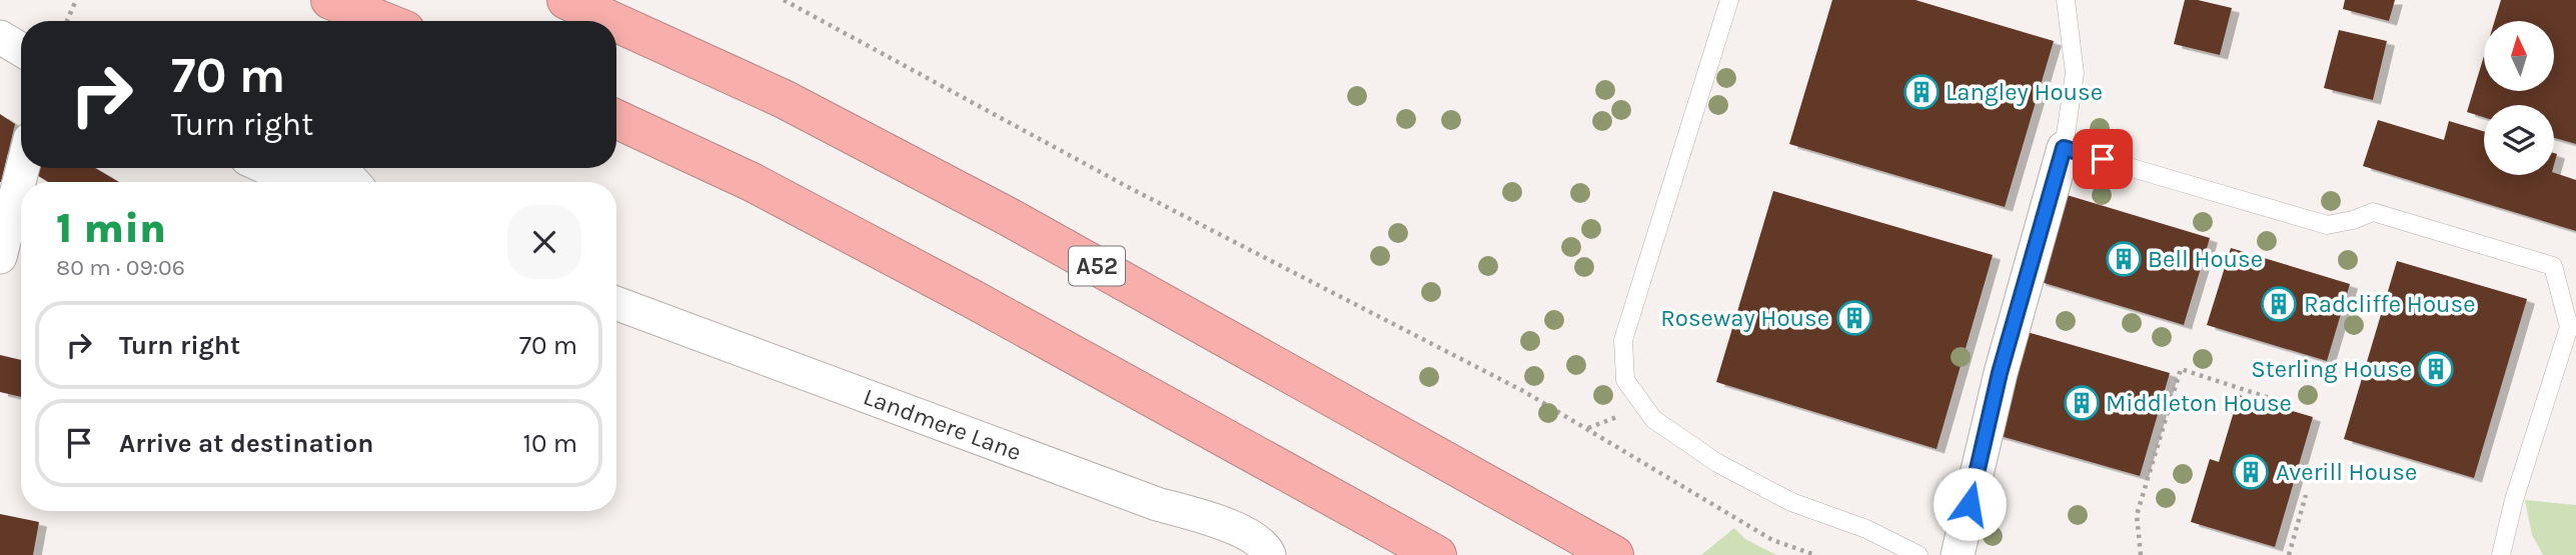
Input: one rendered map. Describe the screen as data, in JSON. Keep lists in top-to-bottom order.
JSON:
{
  "streets": {
    "highway": ["A52"],
    "street": ["Landmere Lane"]
  },
  "places": {
    "building": [
      "Langley House",
      "Bell House",
      "Radcliffe House",
      "Roseway House",
      "Sterling House",
      "Middleton House",
      "Averill House"
    ]
  },
  "north": "top",
  "page": {
    "turn": ["70 m", "Turn right"],
    "heading": ["1 min", "80 m · 09:06"],
    "list": [
      {
        "name": "Turn right",
        "value": "70 m"
      },
      {
        "name": "Arrive at destination",
        "value": "10 m"
      }
    ]
  }
}
